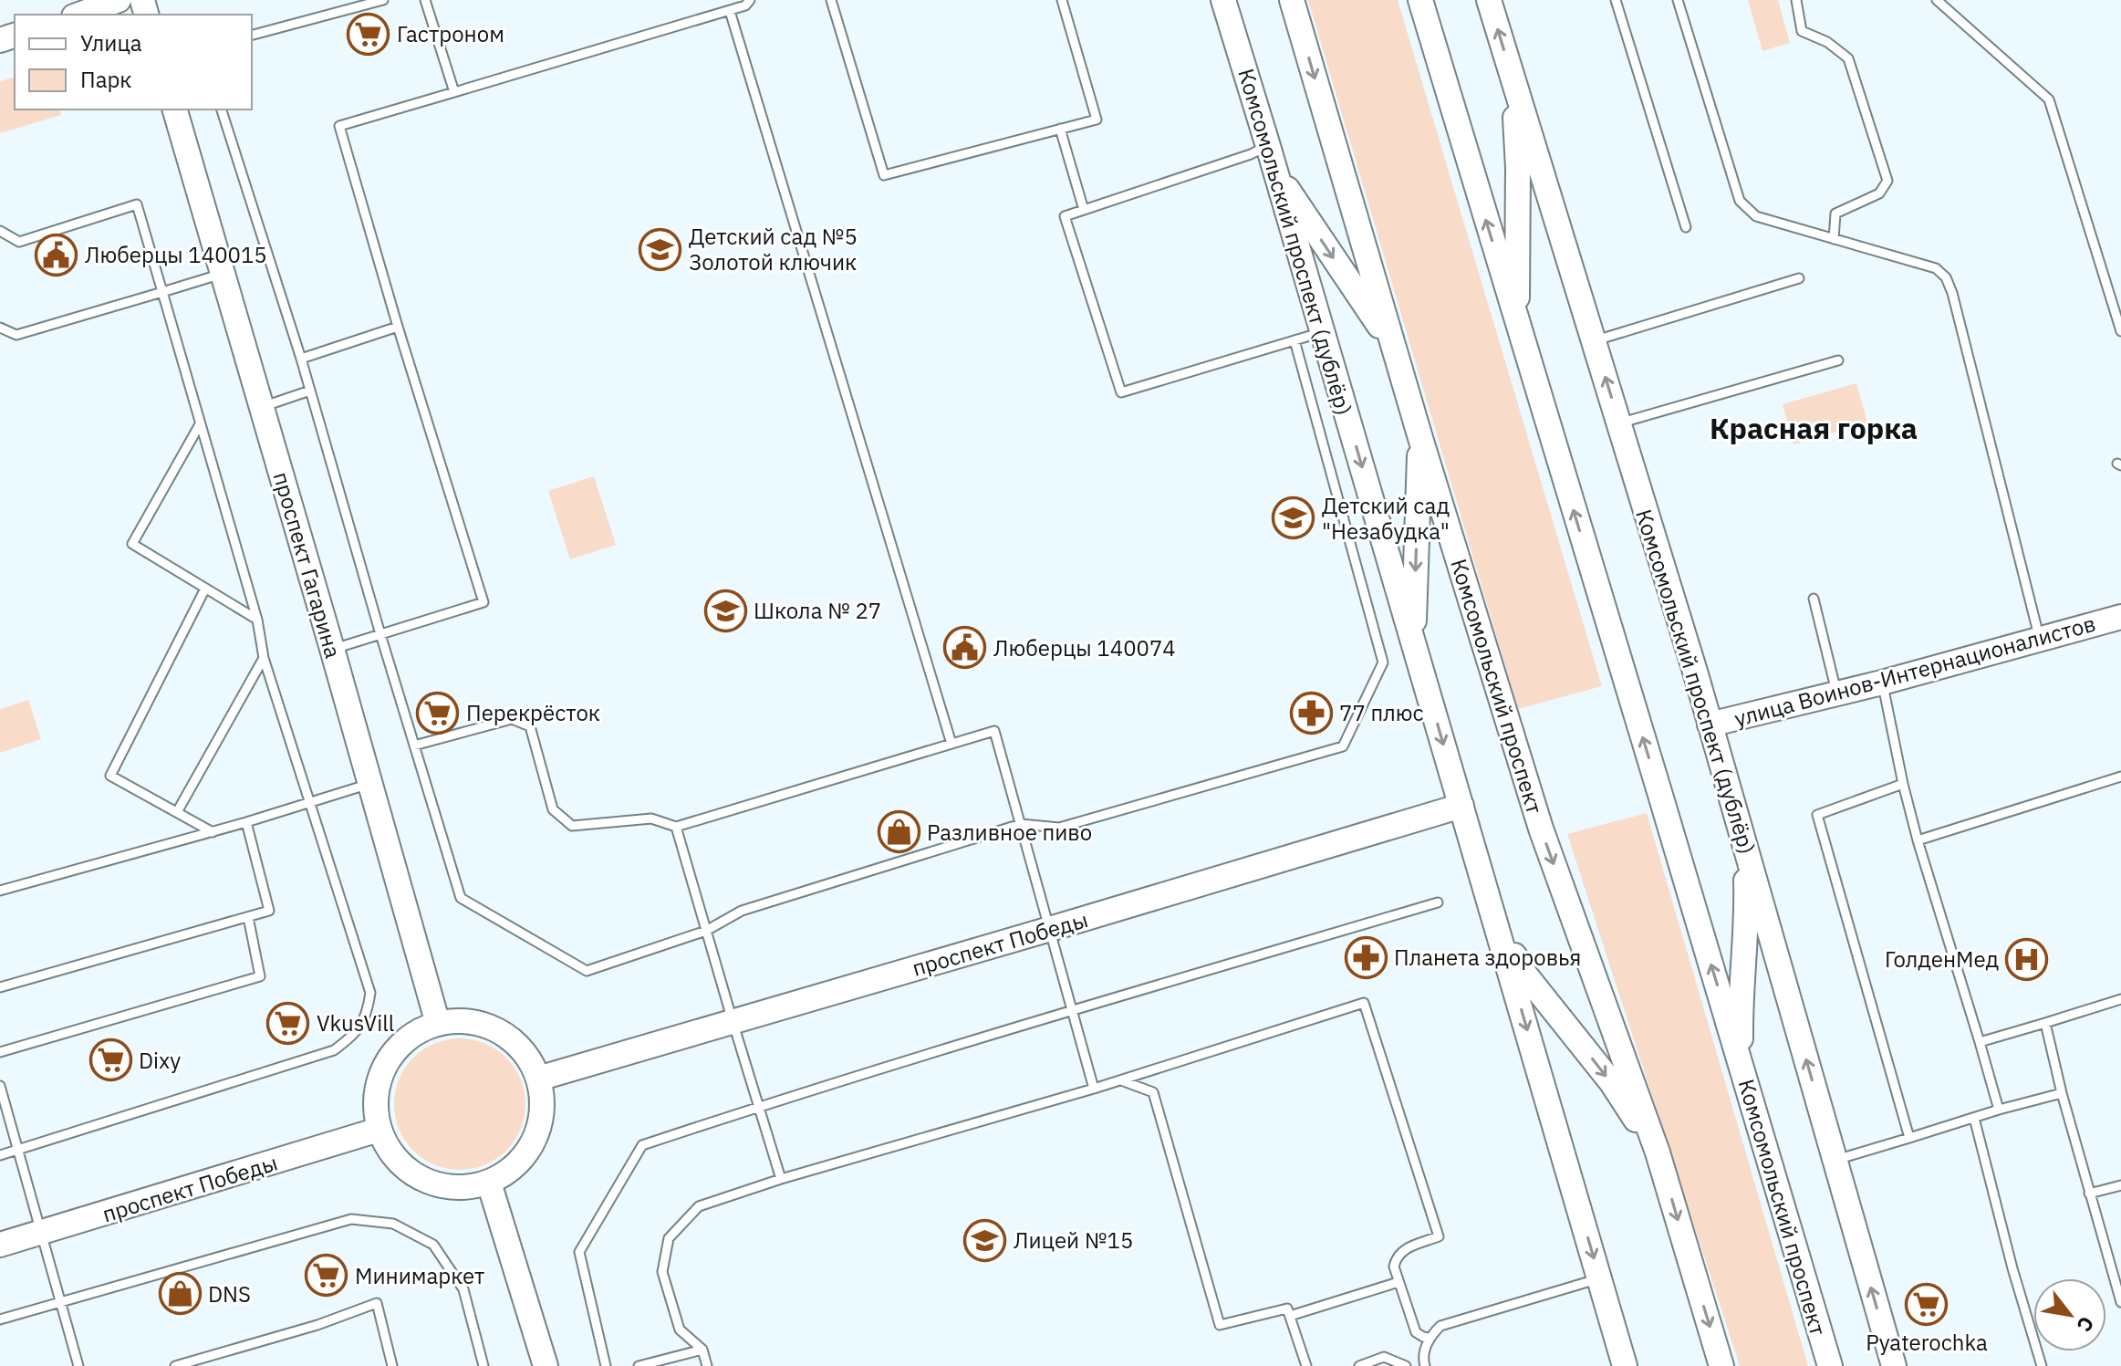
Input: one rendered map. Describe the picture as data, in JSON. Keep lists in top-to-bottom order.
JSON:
{
  "streets": {
    "street": [
      "Комсомольский проспект (дублёр)",
      "проспект Гагарина",
      "улица Воинов-Интернационалистов",
      "Комсомольский проспект",
      "проспект Победы"
    ]
  },
  "crossings": [
    ["Комсомольский проспект (дублёр)", "улица Воинов-Интернационалистов"],
    ["Комсомольский проспект (дублёр)", "проспект Победы"],
    ["проспект Гагарина", "проспект Победы"]
  ],
  "districts": ["Красная горка"],
  "places": {
    "supermarket": [
      "Гастроном",
      "Перекрёсток",
      "VkusVill",
      "Dixy",
      "Минимаркет",
      "Pyaterochka"
    ],
    "school or university": [
      "Детский сад №5 Золотой ключик",
      "Детский сад \"Незабудка\"",
      "Школа № 27",
      "Лицей №15"
    ],
    "public building": ["Люберцы 140015", "Люберцы 140074"],
    "pharmacy": ["77 плюс", "Планета здоровья"],
    "shop": ["Разливное пиво", "DNS"],
    "hospital": ["ГолденМед"]
  },
  "legend": ["Улица", "Парк"],
  "north": "bottom right"
}
